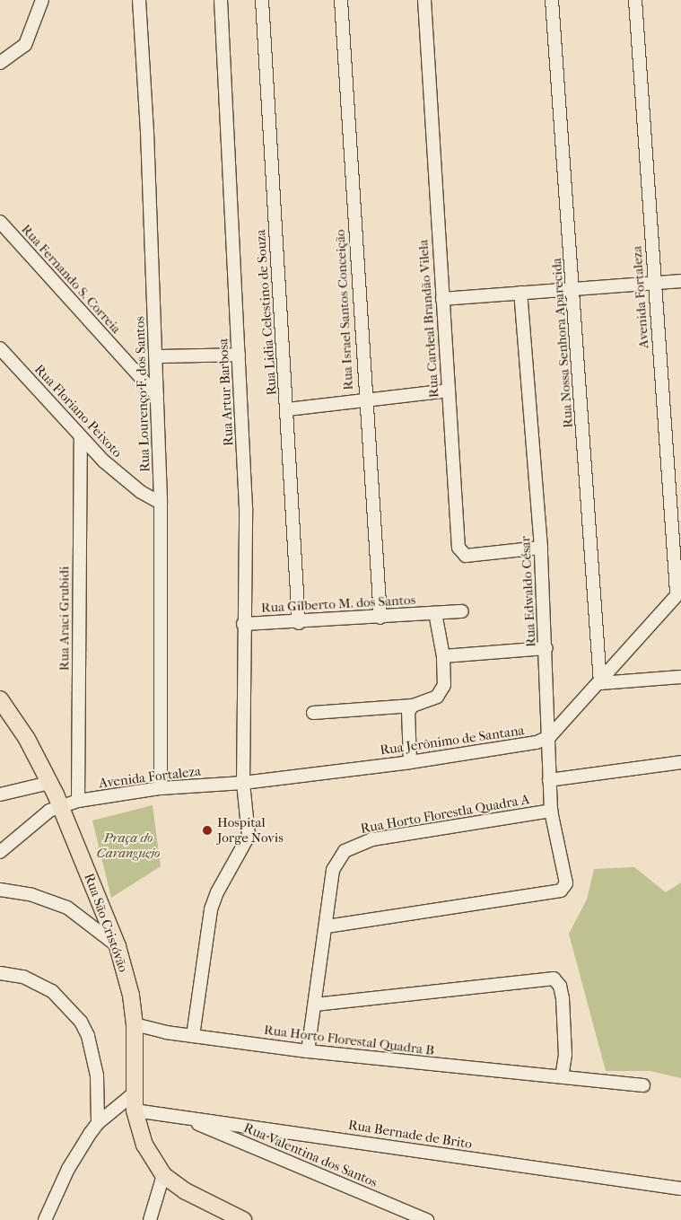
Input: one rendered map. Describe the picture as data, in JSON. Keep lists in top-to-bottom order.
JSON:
{
  "streets": {
    "main road": ["Rua São Cristóvão"],
    "street": [
      "Rua Fernando S. Correia",
      "Avenida Fortaleza",
      "Rua Israel Santos Conceição",
      "Rua Lidia Celestino de Souza",
      "Rua Cardeal Brandão Vilela",
      "Rua Nossa Senhora Aparecida",
      "Rua Artur Barbosa",
      "Rua Lourenço F. dos Santos",
      "Rua Floriano Peixoto",
      "Rua Edwaldo César",
      "Rua Gilberto M. dos Santos",
      "Rua Araci Grubidi",
      "Rua Jerônimo de Santana",
      "Rua Horto Florestla Quadra A",
      "Rua Horto Florestal Quadra B",
      "Rua Bernade de Brito",
      "Rua Valentina dos Santos"
    ]
  },
  "crossings": [
    ["Rua Fernando S. Correia", "Rua Lourenço F. dos Santos"],
    ["Avenida Fortaleza", "Rua Artur Barbosa"],
    ["Avenida Fortaleza", "Rua Lourenço F. dos Santos"],
    ["Avenida Fortaleza", "Rua Araci Grubidi"],
    ["Avenida Fortaleza", "Rua Jerônimo de Santana"],
    ["Avenida Fortaleza", "Rua São Cristóvão"],
    ["Rua Israel Santos Conceição", "Rua Gilberto M. dos Santos"],
    ["Rua Lidia Celestino de Souza", "Rua Gilberto M. dos Santos"],
    ["Rua Cardeal Brandão Vilela", "Rua Edwaldo César"],
    ["Rua Nossa Senhora Aparecida", "Rua Jerônimo de Santana"],
    ["Rua Artur Barbosa", "Rua Gilberto M. dos Santos"],
    ["Rua Artur Barbosa", "Rua Jerônimo de Santana"],
    ["Rua Artur Barbosa", "Rua Horto Florestal Quadra B"],
    ["Rua Lourenço F. dos Santos", "Rua Floriano Peixoto"],
    ["Rua Floriano Peixoto", "Rua Araci Grubidi"],
    ["Rua Edwaldo César", "Rua Jerônimo de Santana"],
    ["Rua Edwaldo César", "Rua Horto Florestla Quadra A"],
    ["Rua Horto Florestla Quadra A", "Rua Horto Florestal Quadra B"],
    ["Rua São Cristóvão", "Rua Horto Florestal Quadra B"],
    ["Rua São Cristóvão", "Rua Bernade de Brito"],
    ["Rua Bernade de Brito", "Rua Valentina dos Santos"]
  ],
  "parks": ["Praça do Caranguejo"],
  "places": ["Hospital Jorge Novis"]
}
